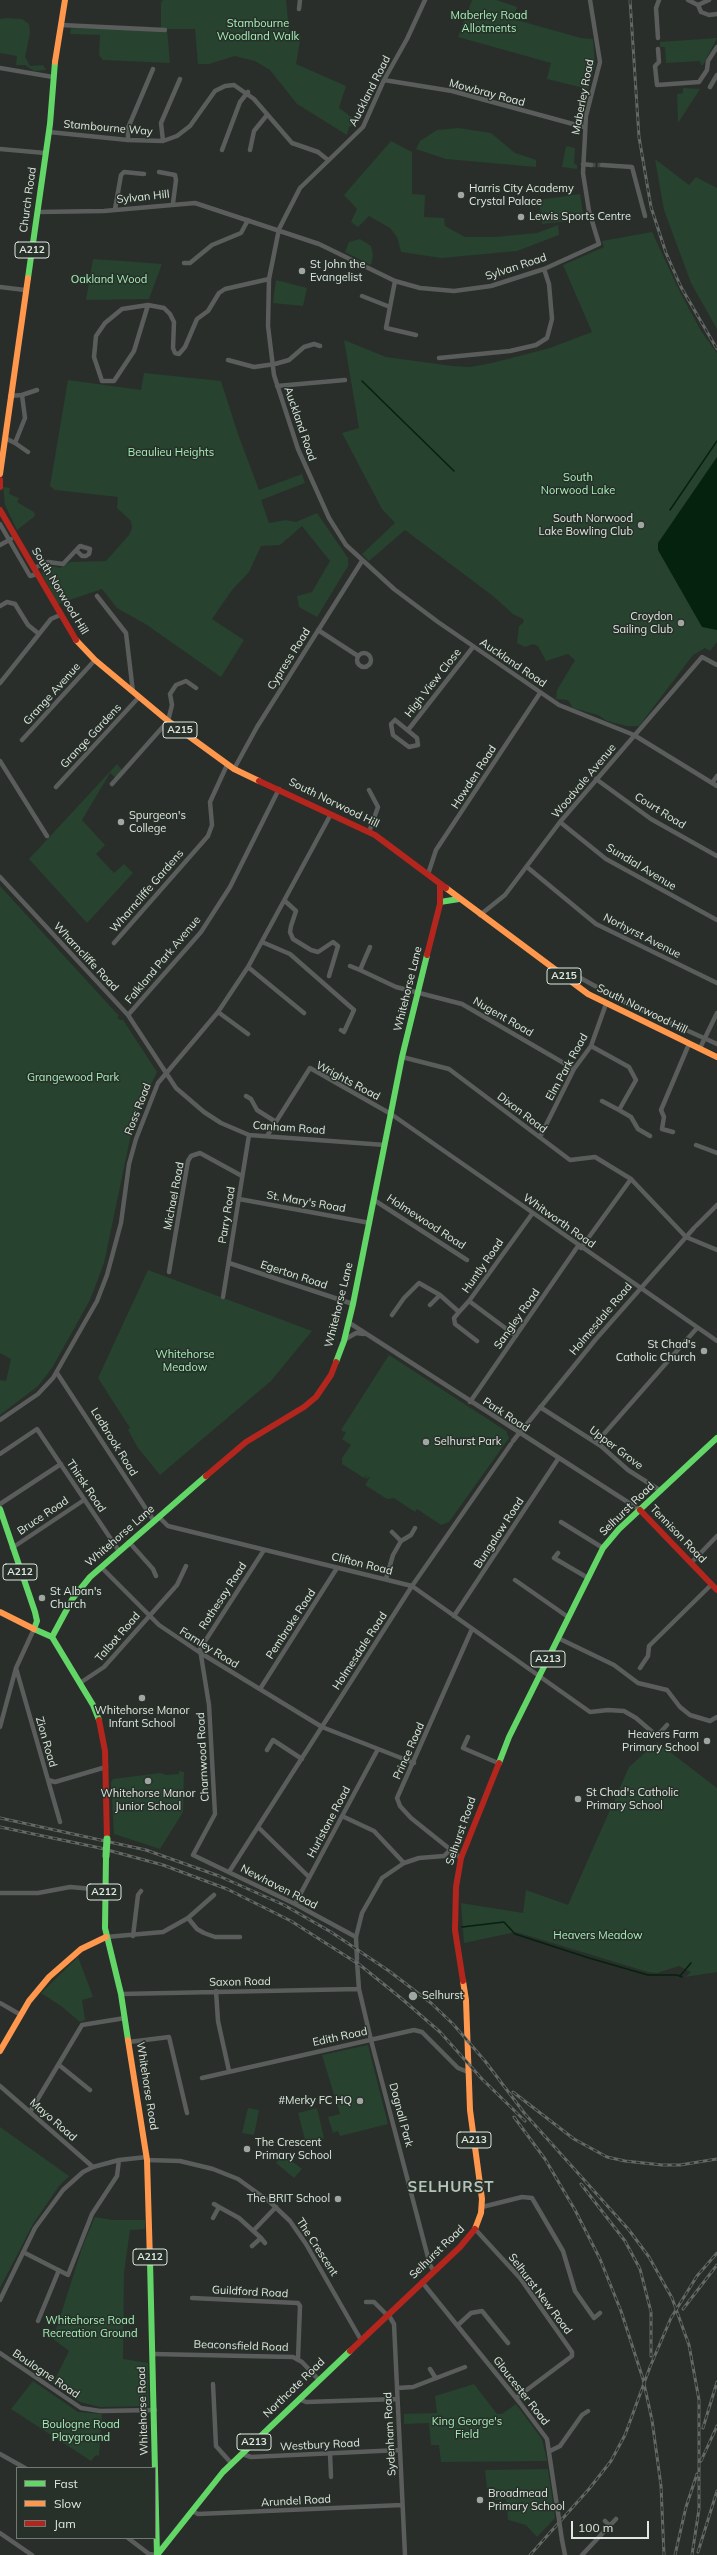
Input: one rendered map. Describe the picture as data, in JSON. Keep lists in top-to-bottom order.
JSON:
{
  "streets": {
    "main road": [
      "Church Road",
      "A212",
      "South Norwood Hill",
      "A215",
      "Whitehorse Lane",
      "Selhurst Road",
      "Tennison Road",
      "A213",
      "Whitehorse Road",
      "Northcote Road"
    ],
    "street": [
      "Auckland Road",
      "Mowbray Road",
      "Maberley Road",
      "Stambourne Way",
      "Sylvan Hill",
      "Sylvan Road",
      "Cypress Road",
      "High View Close",
      "Grange Avenue",
      "Grange Gardens",
      "Howden Road",
      "Woodvale Avenue",
      "Court Road",
      "Sundial Avenue",
      "Wharncliffe Gardens",
      "Norhyrst Avenue",
      "Wharncliffe Road",
      "Falkland Park Avenue",
      "Nugent Road",
      "Elm Park Road",
      "Wrights Road",
      "Ross Road",
      "Dixon Road",
      "Canham Road",
      "Michael Road",
      "St. Mary's Road",
      "Parry Road",
      "Whitworth Road",
      "Holmewood Road",
      "Huntly Road",
      "Egerton Road",
      "Sangley Road",
      "Holmesdale Road",
      "Park Road",
      "Ladbrook Road",
      "Upper Grove",
      "Thirsk Road",
      "Bruce Road",
      "Bungalow Road",
      "Clifton Road",
      "Rothesay Road",
      "Pembroke Road",
      "Talbot Road",
      "Farnley Road",
      "Zion Road",
      "Prince Road",
      "Charnwood Road",
      "Hurlstone Road",
      "Newhaven Road",
      "Saxon Road",
      "Edith Road",
      "Dagnall Park",
      "Mayo Road",
      "The Crescent",
      "Guildford Road",
      "Selhurst New Road",
      "Beaconsfield Road",
      "Boulogne Road",
      "Gloucester Road",
      "Sydenham Road",
      "Westbury Road",
      "Arundel Road"
    ]
  },
  "crossings": [
    ["Auckland Road", "Mowbray Road"],
    ["Auckland Road", "Sylvan Hill"],
    ["Auckland Road", "Sylvan Road"],
    ["Auckland Road", "Cypress Road"],
    ["Auckland Road", "High View Close"],
    ["Auckland Road", "Howden Road"],
    ["Auckland Road", "Woodvale Avenue"],
    ["Mowbray Road", "Maberley Road"],
    ["Maberley Road", "Sylvan Road"],
    ["Stambourne Way", "Church Road"],
    ["Sylvan Hill", "Church Road"],
    ["Sylvan Hill", "Sylvan Road"],
    ["A212", "Bruce Road"],
    ["South Norwood Hill", "Cypress Road"],
    ["South Norwood Hill", "Grange Avenue"],
    ["South Norwood Hill", "Grange Gardens"],
    ["South Norwood Hill", "Howden Road"],
    ["South Norwood Hill", "Woodvale Avenue"],
    ["South Norwood Hill", "Wharncliffe Gardens"],
    ["South Norwood Hill", "Falkland Park Avenue"],
    ["South Norwood Hill", "Whitehorse Lane"],
    ["South Norwood Hill", "Elm Park Road"],
    ["South Norwood Hill", "Ross Road"],
    ["Cypress Road", "Wharncliffe Gardens"],
    ["Woodvale Avenue", "Court Road"],
    ["Woodvale Avenue", "Sundial Avenue"],
    ["Woodvale Avenue", "Norhyrst Avenue"],
    ["Wharncliffe Road", "Falkland Park Avenue"],
    ["Wharncliffe Road", "Ross Road"],
    ["Wharncliffe Road", "Canham Road"],
    ["Whitehorse Lane", "Nugent Road"],
    ["Whitehorse Lane", "Wrights Road"],
    ["Whitehorse Lane", "Dixon Road"],
    ["Whitehorse Lane", "Canham Road"],
    ["Whitehorse Lane", "St. Mary's Road"],
    ["Whitehorse Lane", "Whitworth Road"],
    ["Whitehorse Lane", "Holmewood Road"],
    ["Whitehorse Lane", "Egerton Road"],
    ["Whitehorse Lane", "Park Road"],
    ["Whitehorse Lane", "Ladbrook Road"],
    ["Whitehorse Lane", "Thirsk Road"],
    ["Whitehorse Lane", "Clifton Road"],
    ["Whitehorse Lane", "Farnley Road"],
    ["Whitehorse Lane", "Whitehorse Road"],
    ["Nugent Road", "Elm Park Road"],
    ["Elm Park Road", "Dixon Road"],
    ["Wrights Road", "Canham Road"],
    ["Wrights Road", "Whitworth Road"],
    ["Ross Road", "Canham Road"],
    ["Ross Road", "Ladbrook Road"],
    ["Dixon Road", "Sangley Road"],
    ["Dixon Road", "Holmesdale Road"],
    ["Canham Road", "Parry Road"],
    ["Michael Road", "Parry Road"],
    ["St. Mary's Road", "Parry Road"],
    ["Parry Road", "Egerton Road"],
    ["Whitworth Road", "Huntly Road"],
    ["Whitworth Road", "Sangley Road"],
    ["Whitworth Road", "Holmesdale Road"],
    ["Huntly Road", "Sangley Road"],
    ["Sangley Road", "Park Road"],
    ["Holmesdale Road", "Park Road"],
    ["Holmesdale Road", "Upper Grove"],
    ["Holmesdale Road", "Clifton Road"],
    ["Holmesdale Road", "Farnley Road"],
    ["Holmesdale Road", "Newhaven Road"],
    ["Park Road", "Selhurst Road"],
    ["Park Road", "Bungalow Road"],
    ["Park Road", "Tennison Road"],
    ["Ladbrook Road", "Clifton Road"],
    ["Upper Grove", "Selhurst Road"],
    ["Thirsk Road", "Bruce Road"],
    ["Selhurst Road", "Tennison Road"],
    ["Selhurst Road", "Clifton Road"],
    ["Selhurst Road", "Prince Road"],
    ["Selhurst Road", "Edith Road"],
    ["Selhurst Road", "Dagnall Park"],
    ["Selhurst Road", "Selhurst New Road"],
    ["Selhurst Road", "Northcote Road"],
    ["Selhurst Road", "Gloucester Road"],
    ["Selhurst Road", "Sydenham Road"],
    ["Bungalow Road", "Clifton Road"],
    ["Clifton Road", "Rothesay Road"],
    ["Clifton Road", "Pembroke Road"],
    ["Clifton Road", "Prince Road"],
    ["Rothesay Road", "Farnley Road"],
    ["Rothesay Road", "Charnwood Road"],
    ["Pembroke Road", "Farnley Road"],
    ["Talbot Road", "Farnley Road"],
    ["Talbot Road", "Whitehorse Road"],
    ["Farnley Road", "Prince Road"],
    ["Farnley Road", "Charnwood Road"],
    ["Farnley Road", "Hurlstone Road"],
    ["Prince Road", "Dagnall Park"],
    ["Charnwood Road", "Newhaven Road"],
    ["Hurlstone Road", "Newhaven Road"],
    ["Newhaven Road", "Dagnall Park"],
    ["Saxon Road", "Whitehorse Road"],
    ["Saxon Road", "Dagnall Park"],
    ["Edith Road", "Dagnall Park"],
    ["Whitehorse Road", "The Crescent"],
    ["Whitehorse Road", "Beaconsfield Road"],
    ["Whitehorse Road", "Boulogne Road"],
    ["Whitehorse Road", "Northcote Road"],
    ["Mayo Road", "The Crescent"],
    ["The Crescent", "Northcote Road"],
    ["Guildford Road", "Beaconsfield Road"],
    ["Selhurst New Road", "Gloucester Road"],
    ["Beaconsfield Road", "Northcote Road"],
    ["Northcote Road", "Sydenham Road"],
    ["Northcote Road", "Westbury Road"],
    ["Northcote Road", "Arundel Road"],
    ["Sydenham Road", "Westbury Road"],
    ["Sydenham Road", "Arundel Road"]
  ],
  "districts": ["SELHURST"],
  "parks": [
    "Maberley Road Allotments",
    "Stambourne Woodland Walk",
    "Oakland Wood",
    "Beaulieu Heights",
    "South Norwood Lake",
    "Grangewood Park",
    "Whitehorse Meadow",
    "Heavers Meadow",
    "Whitehorse Road Recreation Ground",
    "King George's Field",
    "Boulogne Road Playground"
  ],
  "places": [
    "Harris City Academy Crystal Palace",
    "Lewis Sports Centre",
    "St John the Evangelist",
    "South Norwood Lake Bowling Club",
    "Croydon Sailing Club",
    "Spurgeon's College",
    "St Chad's Catholic Church",
    "Selhurst Park",
    "St Alban's Church",
    "Whitehorse Manor Infant School",
    "Heavers Farm Primary School",
    "Whitehorse Manor Junior School",
    "St Chad's Catholic Primary School",
    "Selhurst",
    "#Merky FC HQ",
    "The Crescent Primary School",
    "The BRIT School",
    "Broadmead Primary School"
  ],
  "legend": ["Fast", "Slow", "Jam"],
  "scale_bar": "100 m"
}
